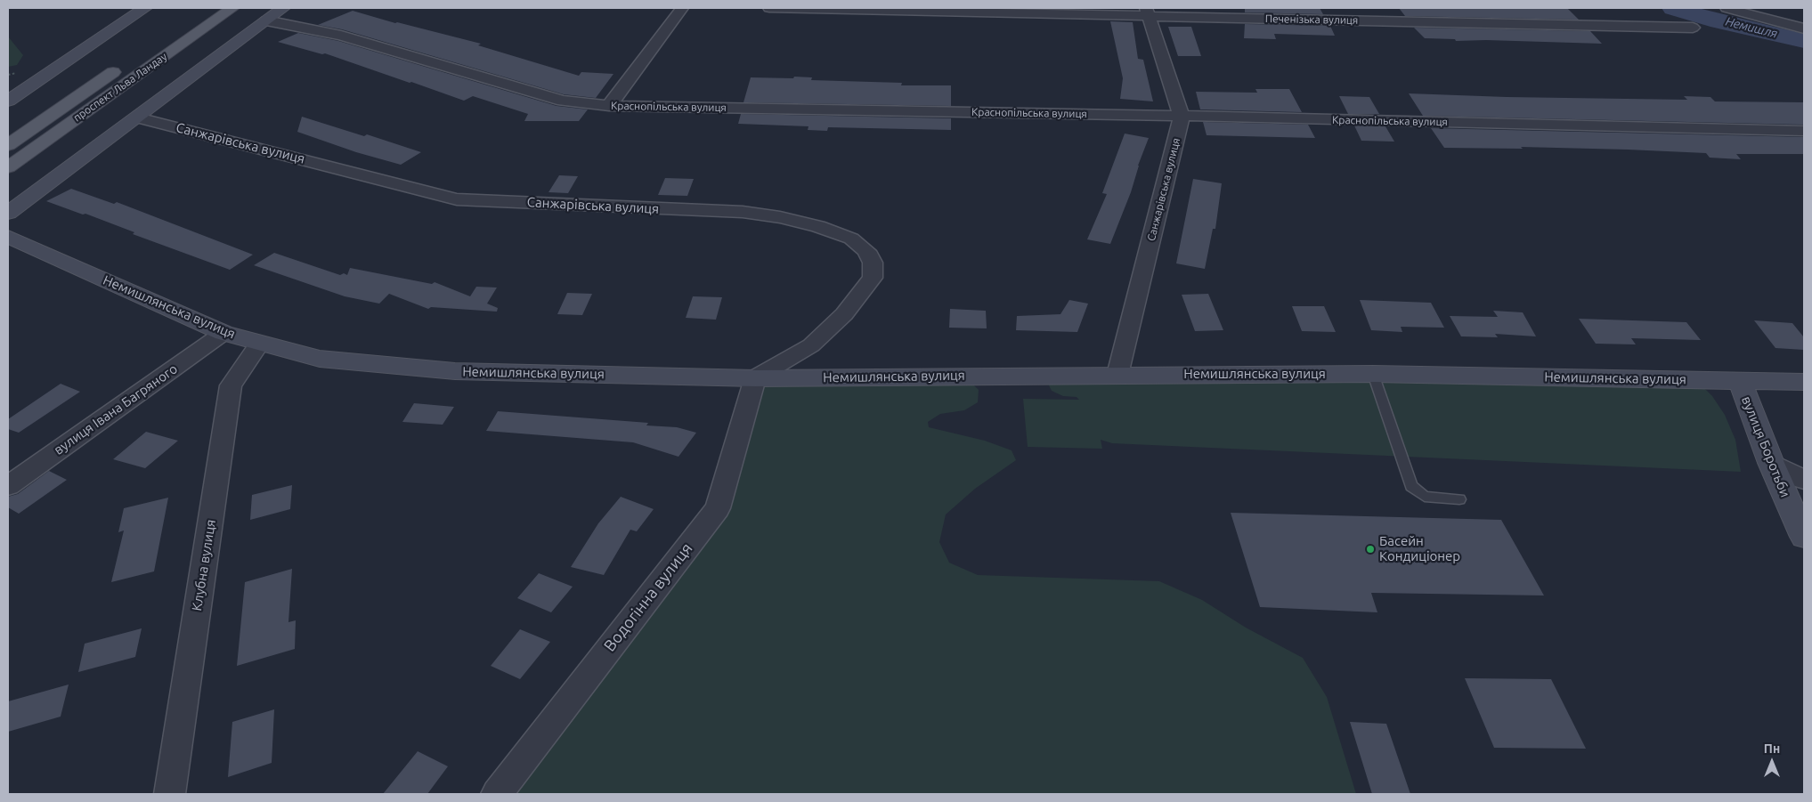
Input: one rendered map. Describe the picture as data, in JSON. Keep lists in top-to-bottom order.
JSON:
{
  "streets": {
    "main road": ["проспект Льва Ландау"],
    "street": [
      "Печенізька вулиця",
      "Краснопільська вулиця",
      "Санжарівська вулиця",
      "Немишлянська вулиця",
      "вулиця Івана Багряного",
      "вулиця Боротьби",
      "Клубна вулиця",
      "Водогінна вулиця"
    ]
  },
  "crossings": [
    ["Краснопільська вулиця", "Санжарівська вулиця"],
    ["Санжарівська вулиця", "Немишлянська вулиця"],
    ["Санжарівська вулиця", "Водогінна вулиця"],
    ["Немишлянська вулиця", "вулиця Івана Багряного"],
    ["Немишлянська вулиця", "вулиця Боротьби"],
    ["Немишлянська вулиця", "Клубна вулиця"],
    ["Немишлянська вулиця", "Водогінна вулиця"]
  ],
  "water": ["Немишля"],
  "places": ["Басейн Кондиціонер"],
  "north": "top"
}
